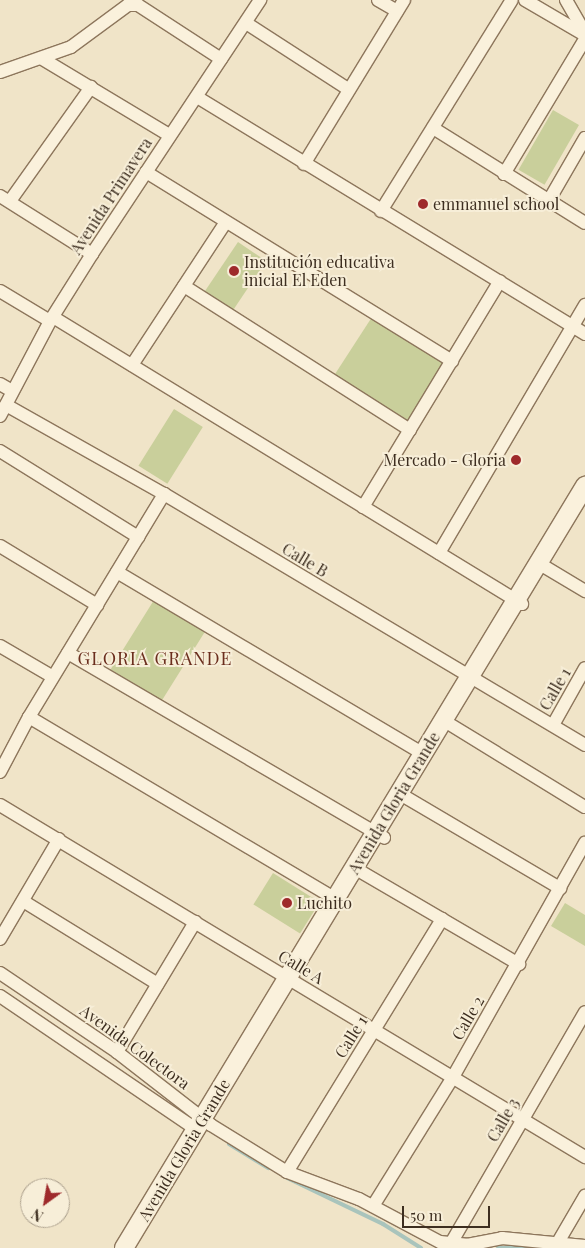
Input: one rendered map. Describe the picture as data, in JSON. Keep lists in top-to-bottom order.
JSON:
{
  "streets": {
    "street": [
      "Avenida Primavera",
      "Calle B",
      "Calle 1",
      "Avenida Gloria Grande",
      "Calle A",
      "Calle 2",
      "Avenida Colectora",
      "Calle 3"
    ]
  },
  "crossings": [
    ["Avenida Primavera", "Calle B"],
    ["Calle B", "Calle 1"],
    ["Calle B", "Avenida Gloria Grande"],
    ["Calle 1", "Calle A"],
    ["Calle 1", "Avenida Colectora"],
    ["Avenida Gloria Grande", "Calle A"],
    ["Avenida Gloria Grande", "Avenida Colectora"],
    ["Calle A", "Calle 2"],
    ["Calle A", "Calle 3"],
    ["Calle 2", "Avenida Colectora"],
    ["Avenida Colectora", "Calle 3"]
  ],
  "districts": ["GLORIA GRANDE"],
  "places": [
    "emmanuel school",
    "Institución educativa inicial El Eden",
    "Mercado - Gloria",
    "Luchito"
  ],
  "scale_bar": "50 m",
  "north": "bottom left"
}
